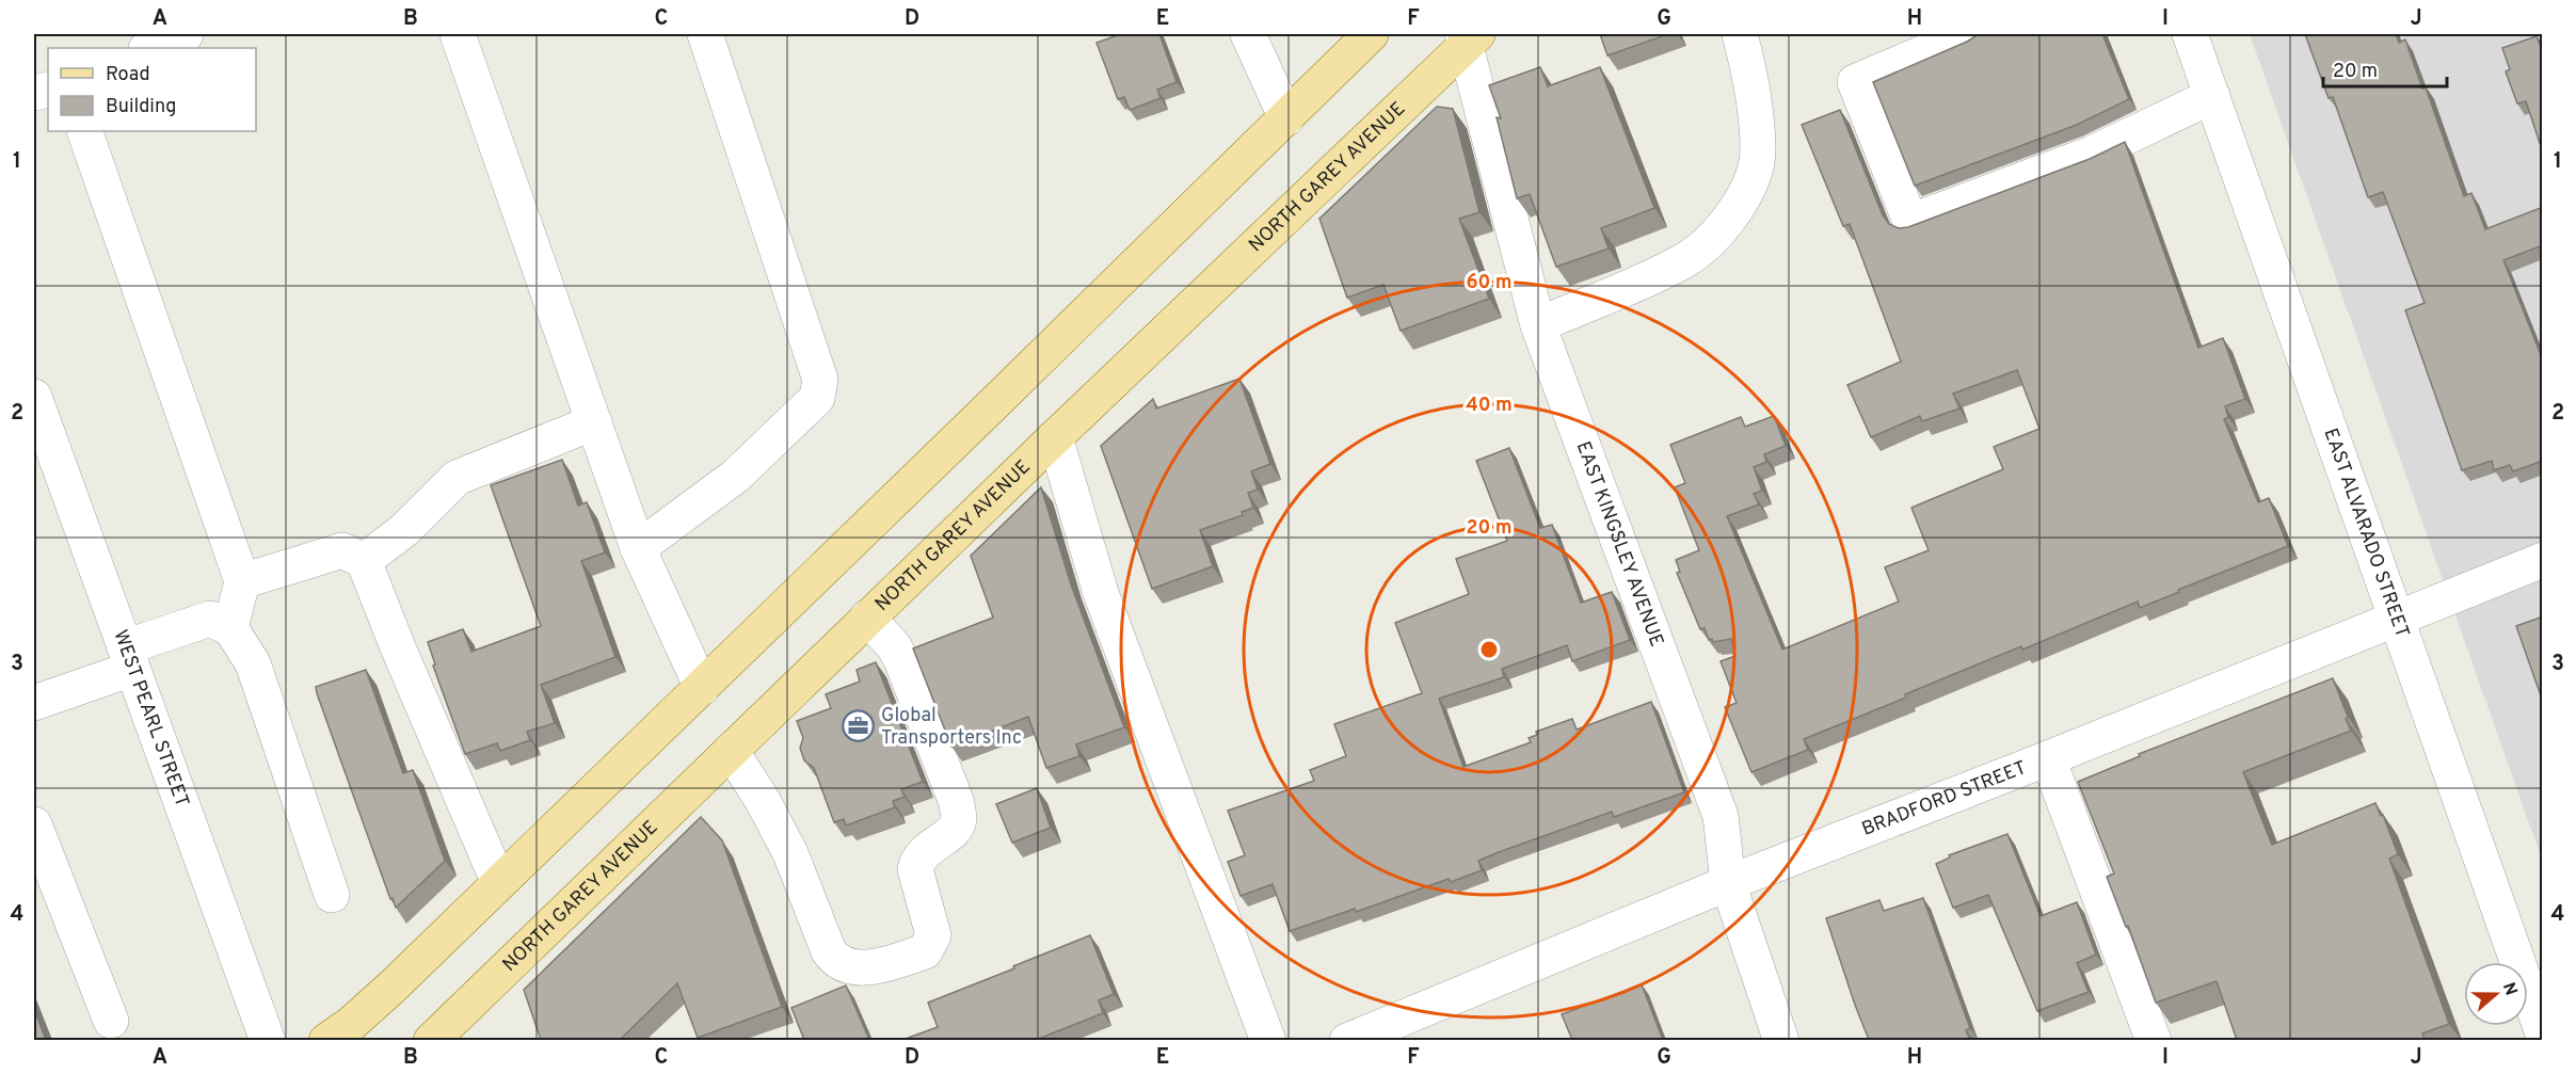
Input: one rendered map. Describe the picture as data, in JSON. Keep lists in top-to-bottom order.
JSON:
{
  "streets": {
    "main road": ["NORTH GAREY AVENUE"],
    "street": [
      "EAST ALVARADO STREET",
      "EAST KINGSLEY AVENUE",
      "WEST PEARL STREET",
      "BRADFORD STREET"
    ]
  },
  "crossings": [
    ["NORTH GAREY AVENUE", "EAST KINGSLEY AVENUE"],
    ["EAST ALVARADO STREET", "BRADFORD STREET"],
    ["EAST KINGSLEY AVENUE", "BRADFORD STREET"]
  ],
  "places": {
    "office": ["Global Transporters Inc"]
  },
  "legend": ["Road", "Building"],
  "scale_bar": "20 m",
  "north": "right",
  "grid": {
    "columns": [
      "A",
      "B",
      "C",
      "D",
      "E",
      "F",
      "G",
      "H",
      "I",
      "J"
    ],
    "rows": [
      "1",
      "2",
      "3",
      "4"
    ]
  },
  "rings": ["60 m", "40 m", "20 m"]
}
